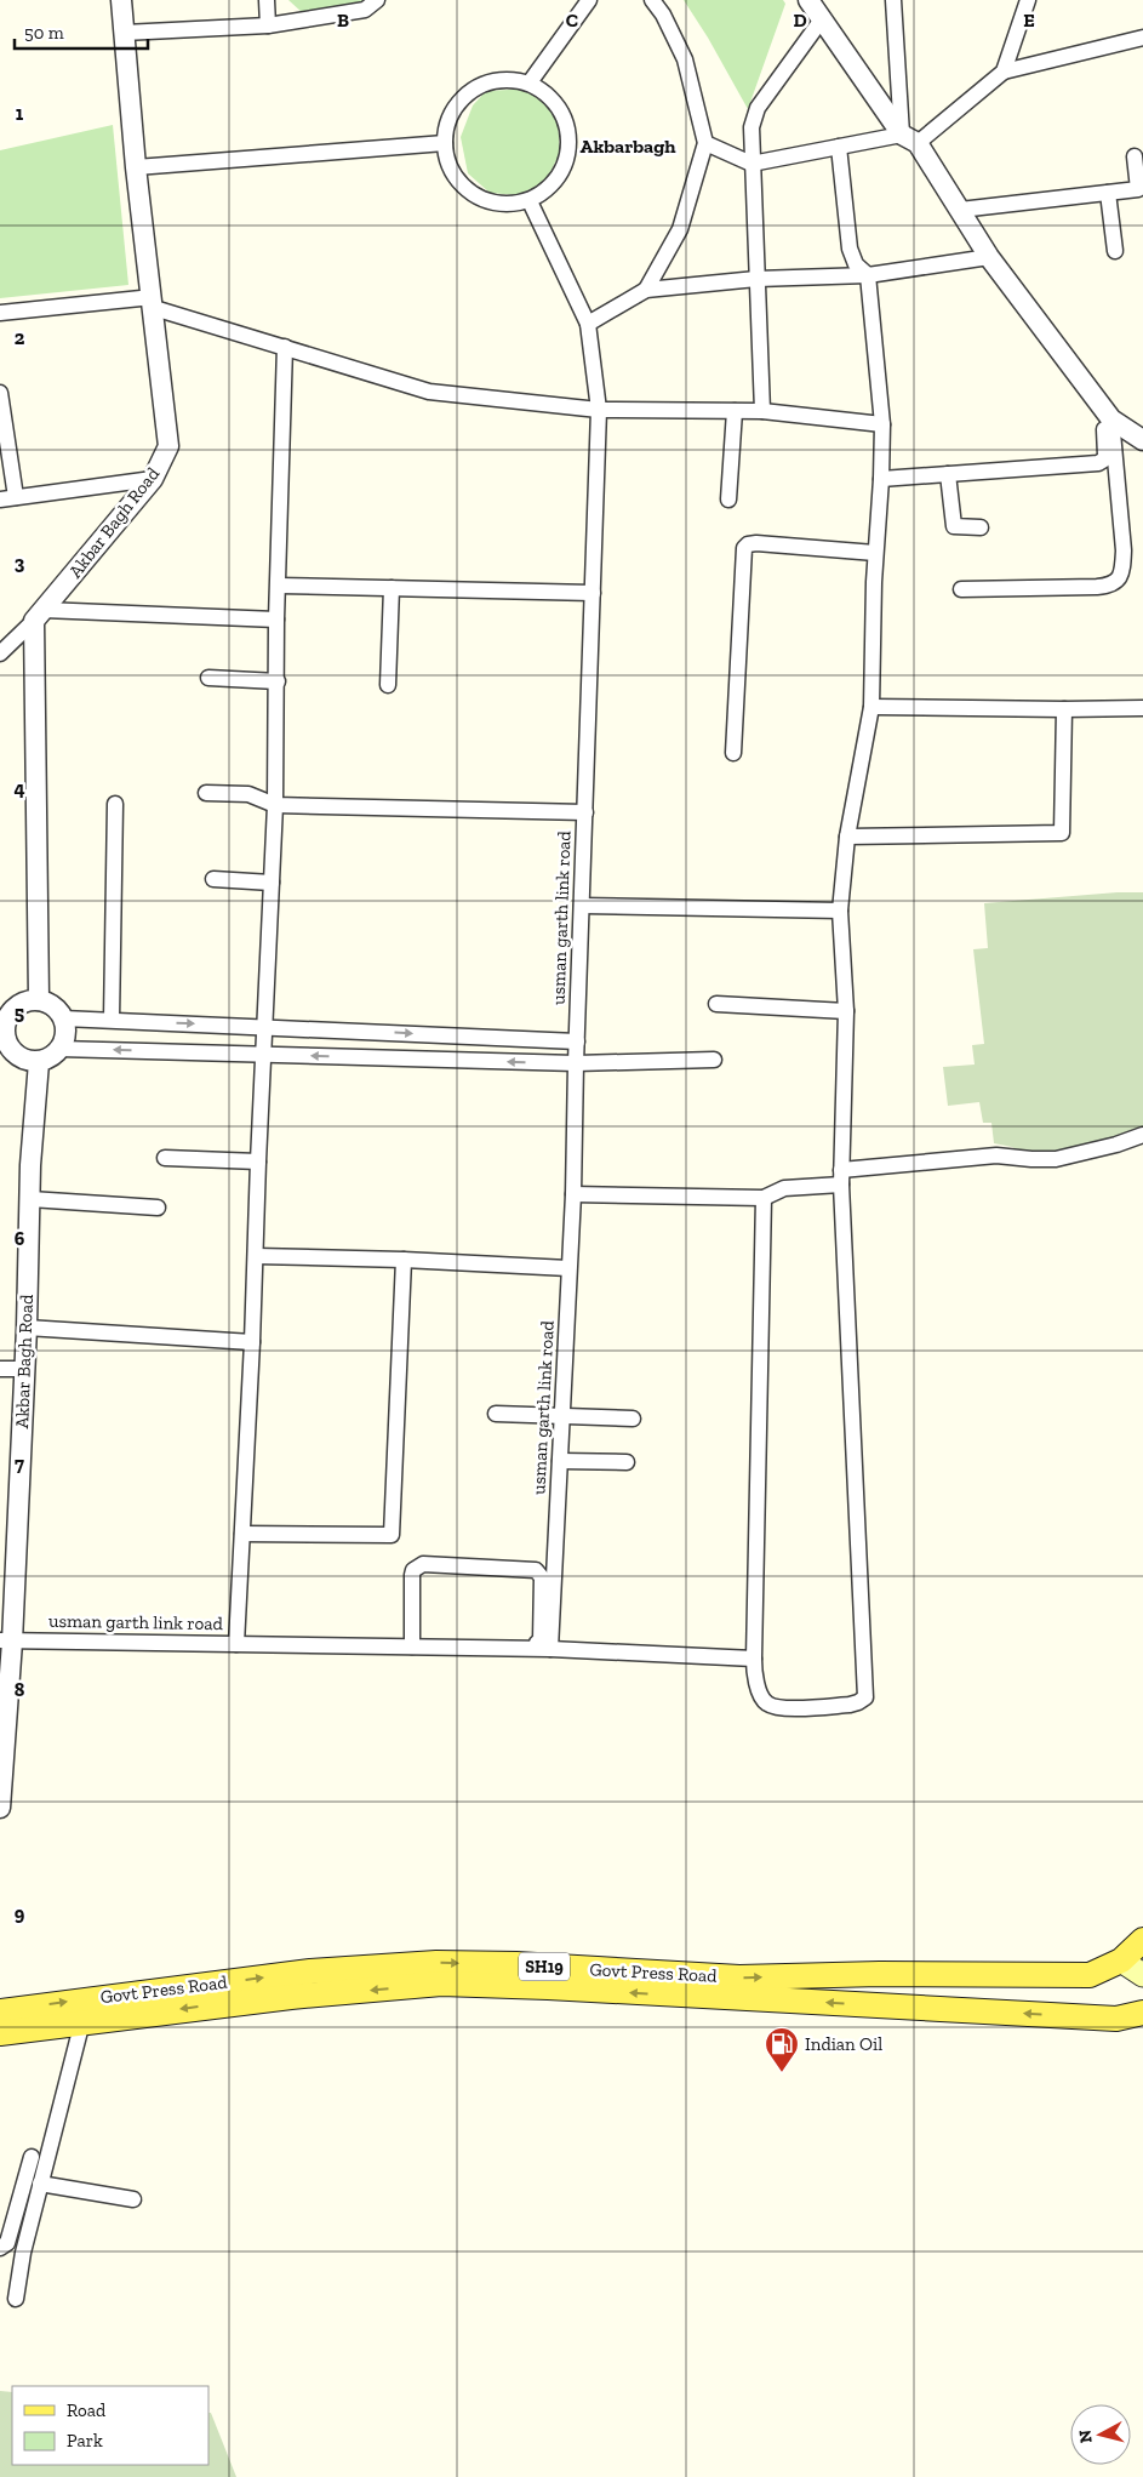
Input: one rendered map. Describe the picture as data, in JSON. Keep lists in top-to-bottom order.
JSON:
{
  "streets": {
    "main road": ["SH19", "Govt Press Road"],
    "street": ["Akbar Bagh Road", "usman garth link road"]
  },
  "crossings": [
    ["Akbar Bagh Road", "usman garth link road"],
    ["SH19", "Govt Press Road"]
  ],
  "districts": ["Akbarbagh"],
  "places": {
    "fuel station": ["Indian Oil"]
  },
  "legend": ["Road", "Park"],
  "scale_bar": "50 m",
  "north": "left",
  "grid": {
    "columns": [
      "B",
      "C",
      "D",
      "E"
    ],
    "rows": [
      "1",
      "2",
      "3",
      "4",
      "5",
      "6",
      "7",
      "8",
      "9"
    ]
  }
}
